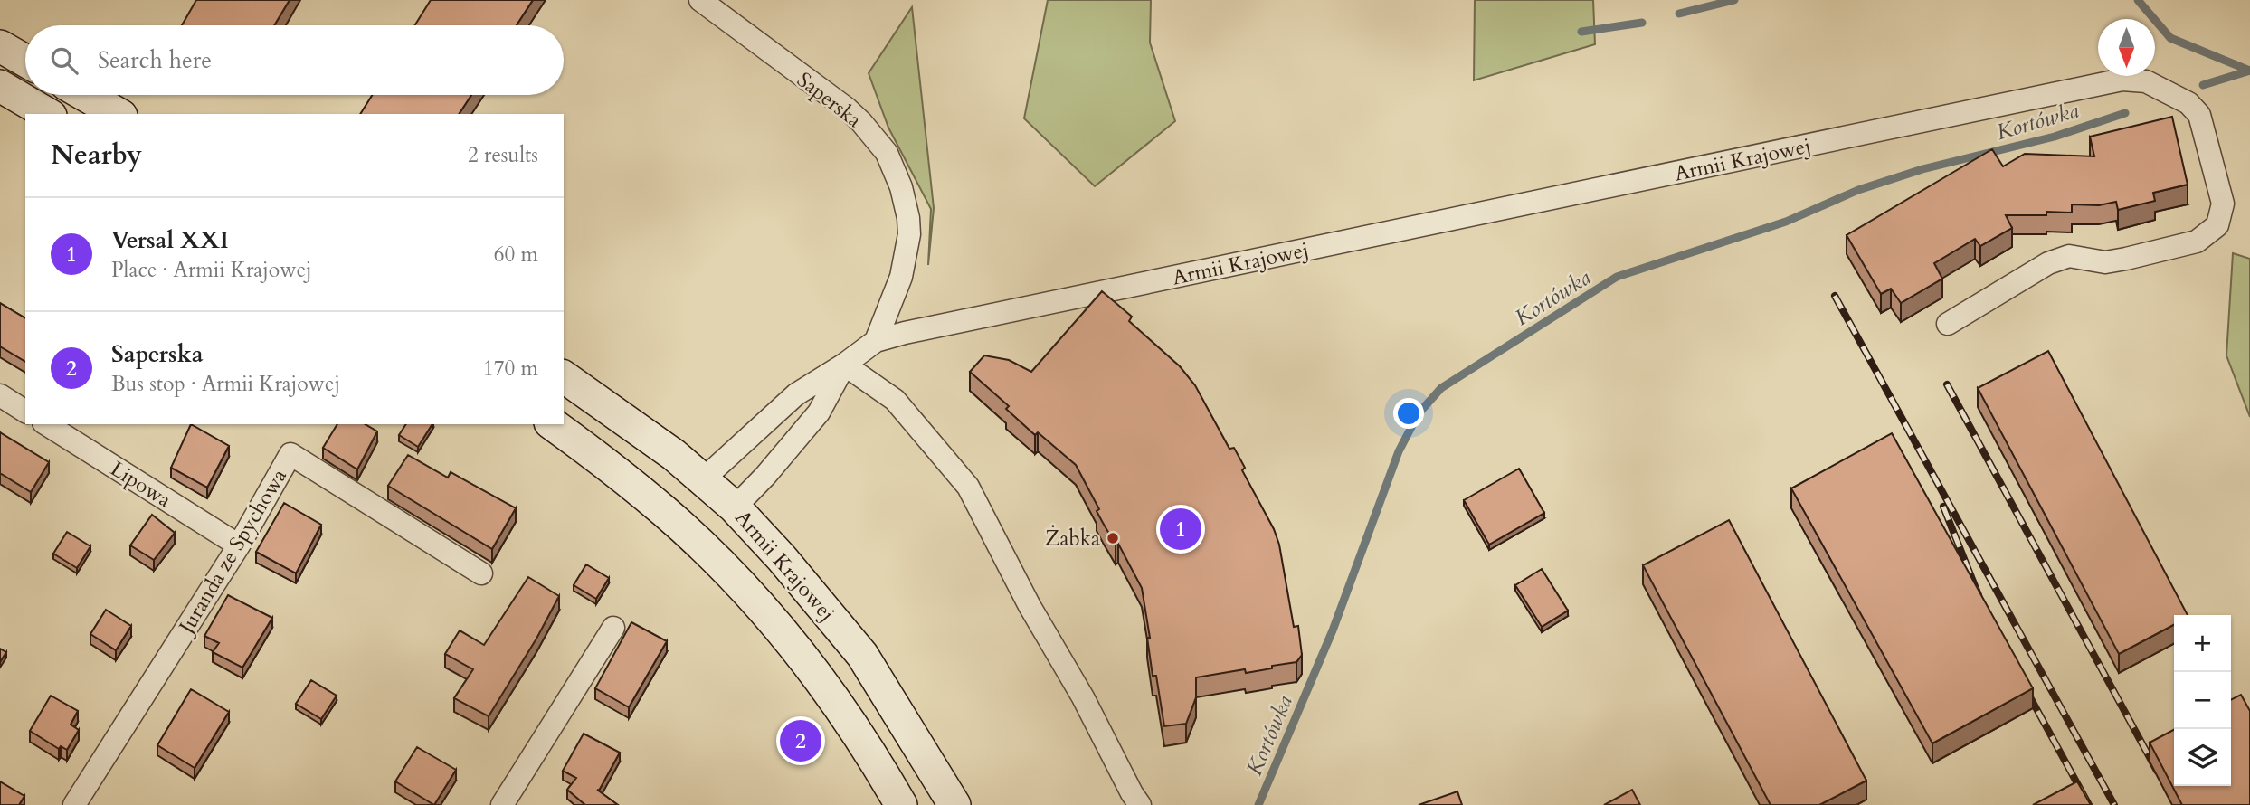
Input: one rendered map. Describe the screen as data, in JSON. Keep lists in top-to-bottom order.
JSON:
{
  "streets": {
    "main road": ["Armii Krajowej"],
    "street": ["Saperska", "Lipowa", "Juranda ze Spychowa"]
  },
  "crossings": [
    ["Saperska", "Armii Krajowej"],
    ["Lipowa", "Juranda ze Spychowa"]
  ],
  "water": ["Kortówka"],
  "places": ["Żabka"],
  "north": "bottom",
  "page": {
    "search": "Search here",
    "heading": ["Nearby", "2 results"],
    "list": [
      {
        "mark": "1",
        "name": "Versal XXI",
        "note": "Place · Armii Krajowej",
        "value": "60 m"
      },
      {
        "mark": "2",
        "name": "Saperska",
        "note": "Bus stop · Armii Krajowej",
        "value": "170 m"
      }
    ],
    "pins": ["1", "2"],
    "map_buttons": ["+", "−"]
  }
}
